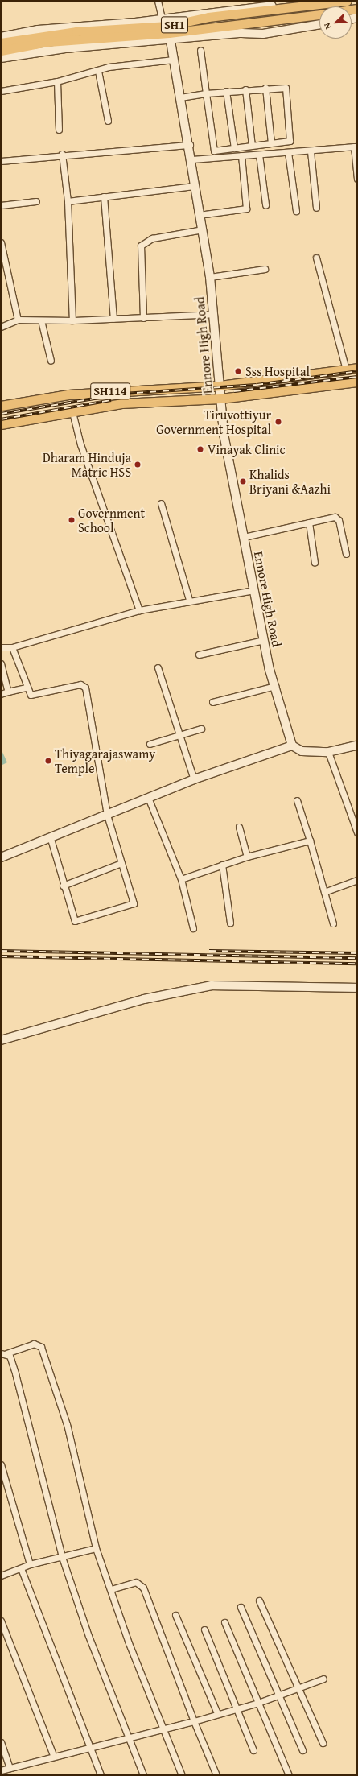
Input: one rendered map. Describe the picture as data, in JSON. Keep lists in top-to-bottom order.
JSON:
{
  "streets": {
    "main road": ["SH1", "SH114"],
    "street": ["Ennore High Road"]
  },
  "crossings": [
    ["SH1", "Ennore High Road"],
    ["Ennore High Road", "SH114"]
  ],
  "places": [
    "Sss Hospital",
    "Tiruvottiyur Government Hospital",
    "Vinayak Clinic",
    "Dharam Hinduja Matric HSS",
    "Khalids Briyani &Aazhi",
    "Government School",
    "Thiyagarajaswamy Temple"
  ],
  "north": "bottom left"
}
